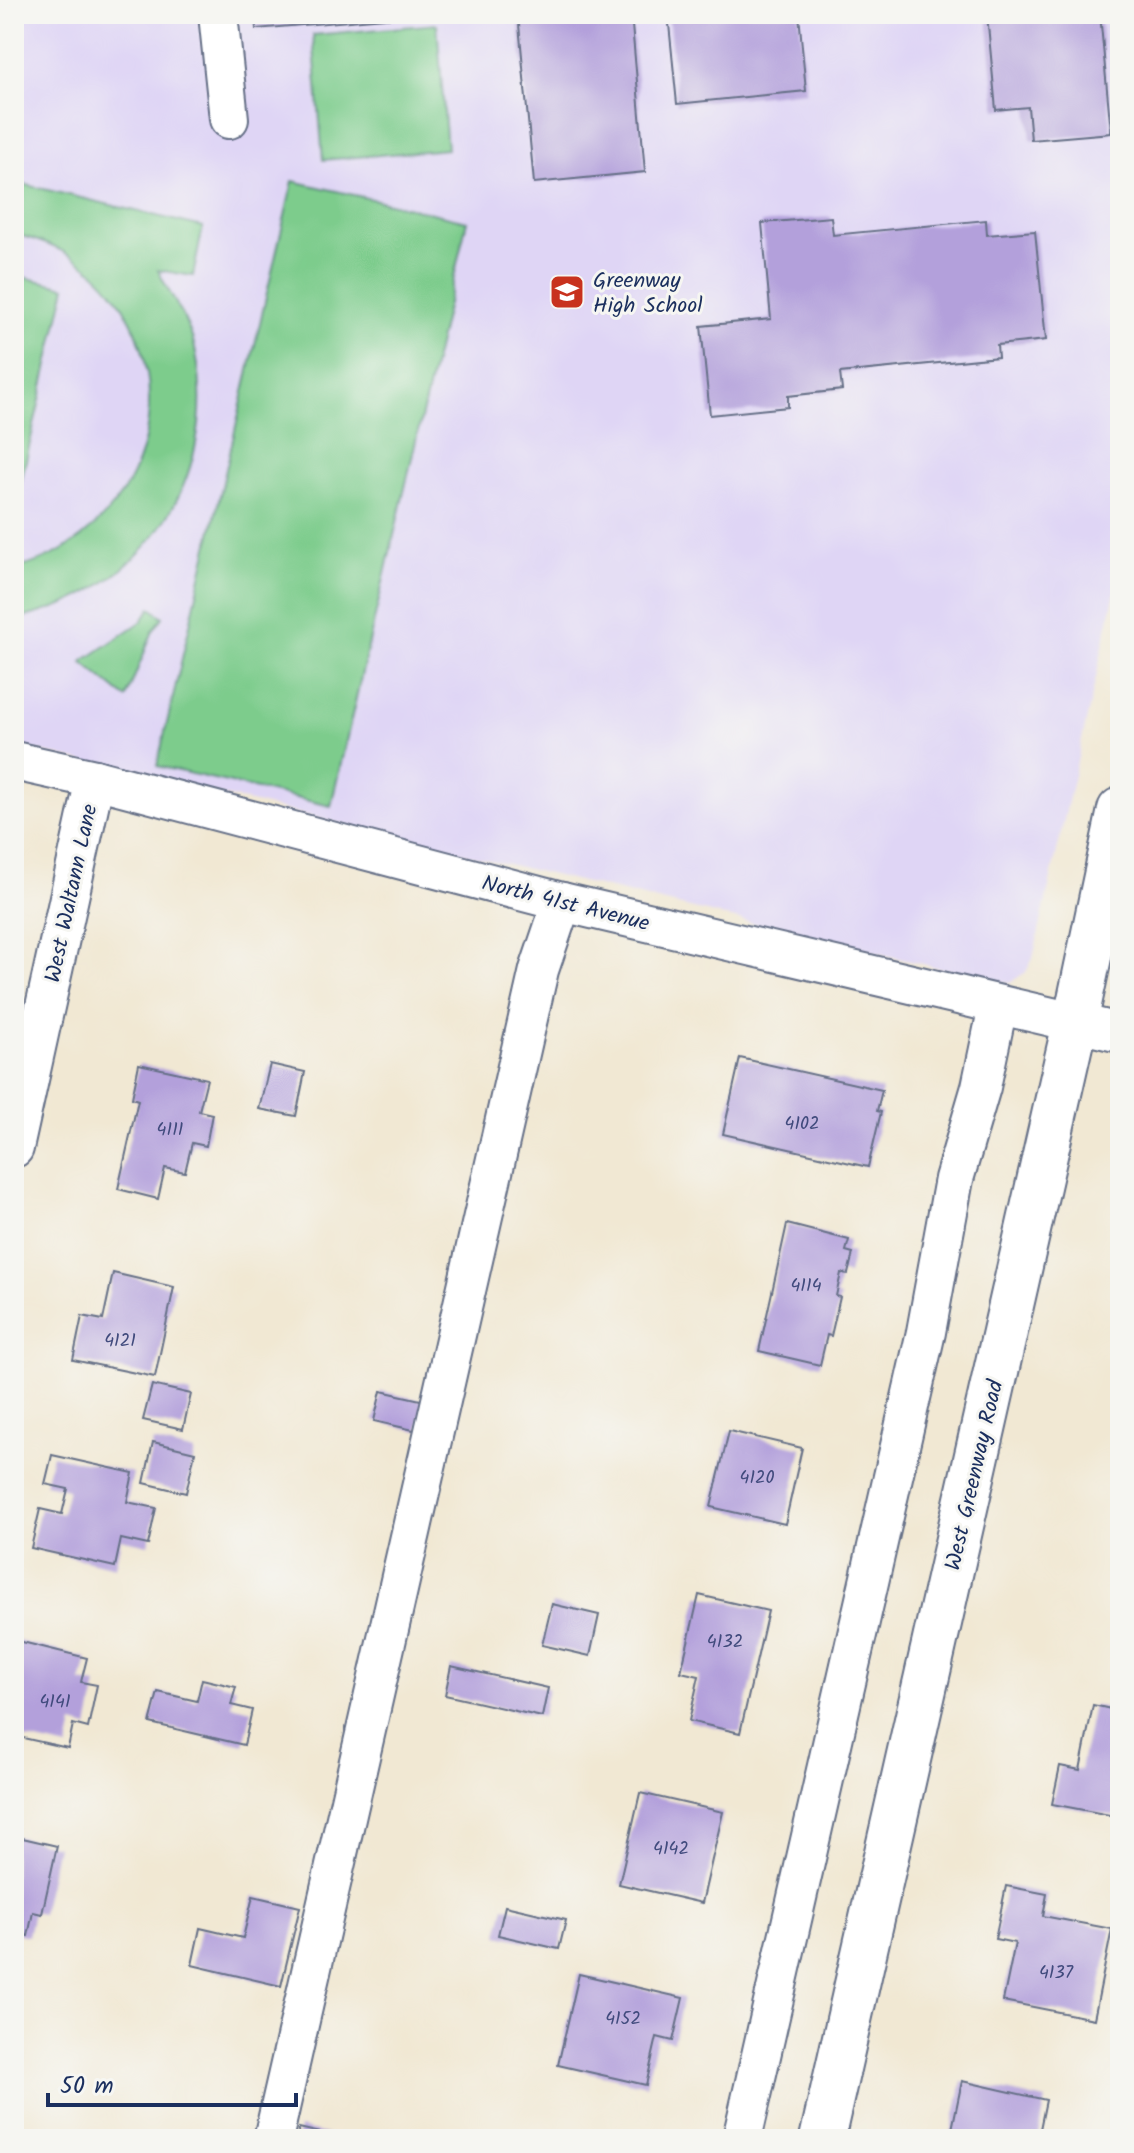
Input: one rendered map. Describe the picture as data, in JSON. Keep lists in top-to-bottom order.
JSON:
{
  "streets": {
    "main road": ["West Greenway Road"],
    "street": ["West Waltann Lane", "North 41st Avenue"]
  },
  "crossings": [
    ["West Waltann Lane", "North 41st Avenue"],
    ["North 41st Avenue", "West Greenway Road"]
  ],
  "places": {
    "school or university": ["Greenway High School"]
  },
  "house_numbers": [
    "4102",
    "4111",
    "4114",
    "4121",
    "4120",
    "4132",
    "4141",
    "4142",
    "4137",
    "4152"
  ],
  "scale_bar": "50 m"
}
